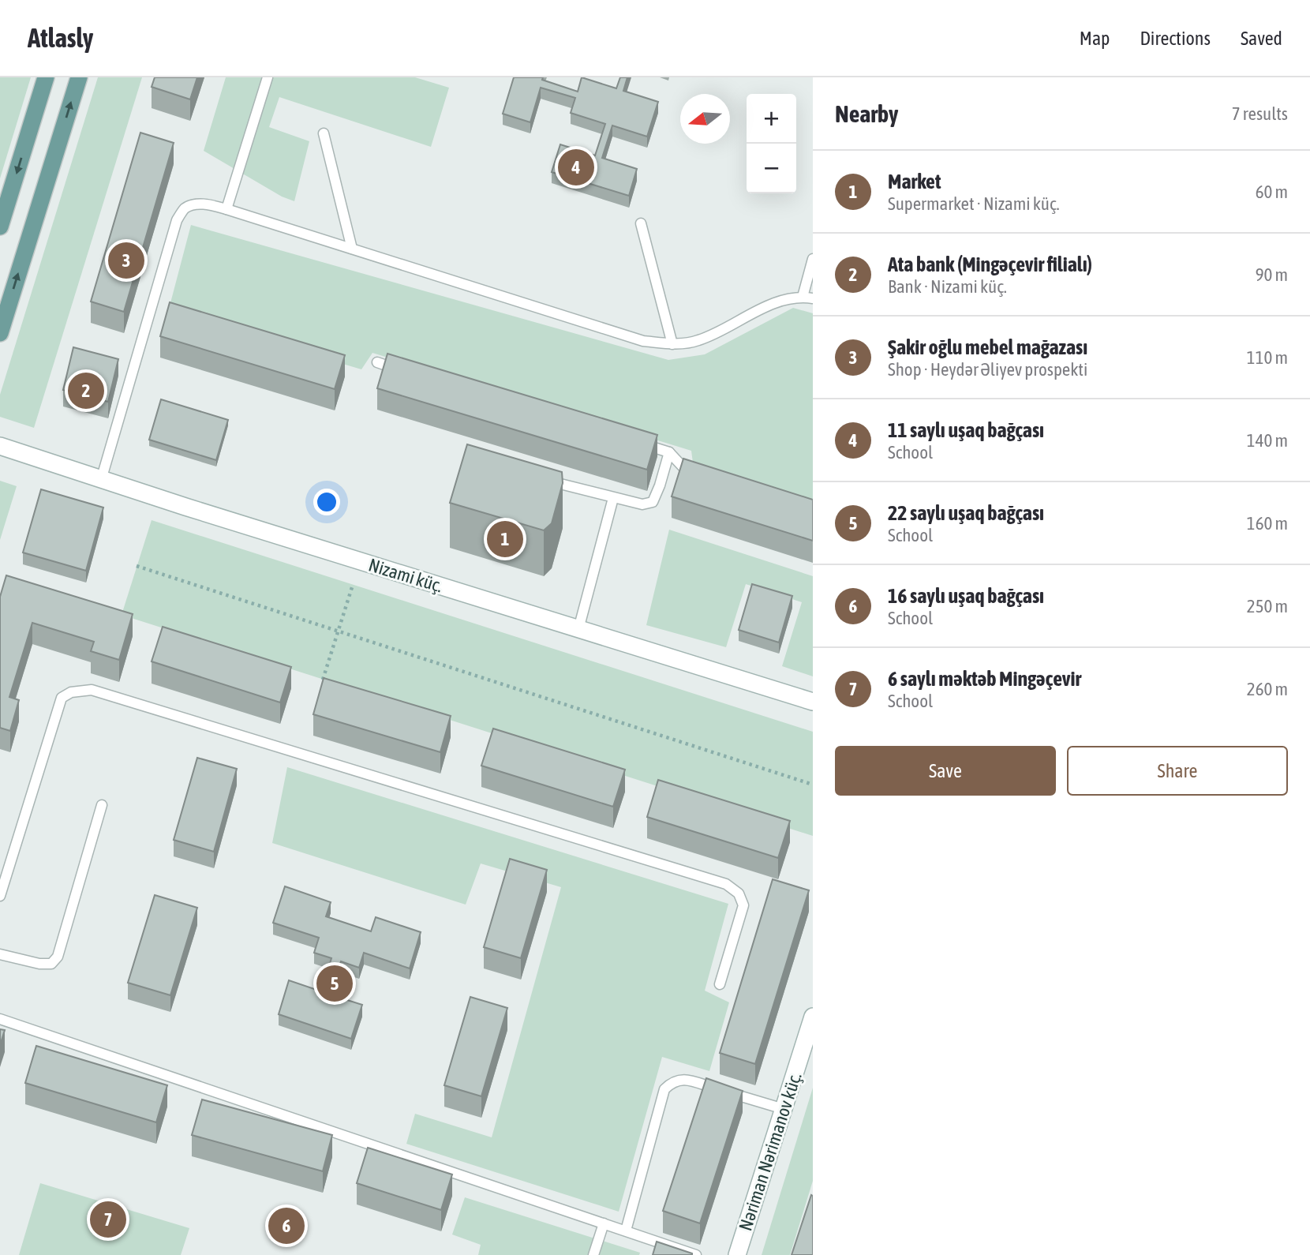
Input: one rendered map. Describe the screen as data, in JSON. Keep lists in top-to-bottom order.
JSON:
{
  "streets": {
    "street": ["Nizami küç.", "Nəriman Nərimanov küç."]
  },
  "north": "left",
  "page": {
    "header": "Atlasly",
    "nav": ["Map", "Directions", "Saved"],
    "heading": ["Nearby", "7 results"],
    "map_buttons": ["+", "−"],
    "pins": [
      "4",
      "3",
      "2",
      "1",
      "5",
      "7",
      "6"
    ],
    "list": [
      {
        "mark": "1",
        "name": "Market",
        "note": "Supermarket · Nizami küç.",
        "value": "60 m"
      },
      {
        "mark": "2",
        "name": "Ata bank (Mingəçevir filialı)",
        "note": "Bank · Nizami küç.",
        "value": "90 m"
      },
      {
        "mark": "3",
        "name": "Şakir oğlu mebel mağazası",
        "note": "Shop · Heydər Əliyev prospekti",
        "value": "110 m"
      },
      {
        "mark": "4",
        "name": "11 saylı uşaq bağçası",
        "note": "School",
        "value": "140 m"
      },
      {
        "mark": "5",
        "name": "22 saylı uşaq bağçası",
        "note": "School",
        "value": "160 m"
      },
      {
        "mark": "6",
        "name": "16 saylı uşaq bağçası",
        "note": "School",
        "value": "250 m"
      },
      {
        "mark": "7",
        "name": "6 saylı məktəb Mingəçevir",
        "note": "School",
        "value": "260 m"
      }
    ],
    "buttons": ["Save", "Share"]
  }
}
